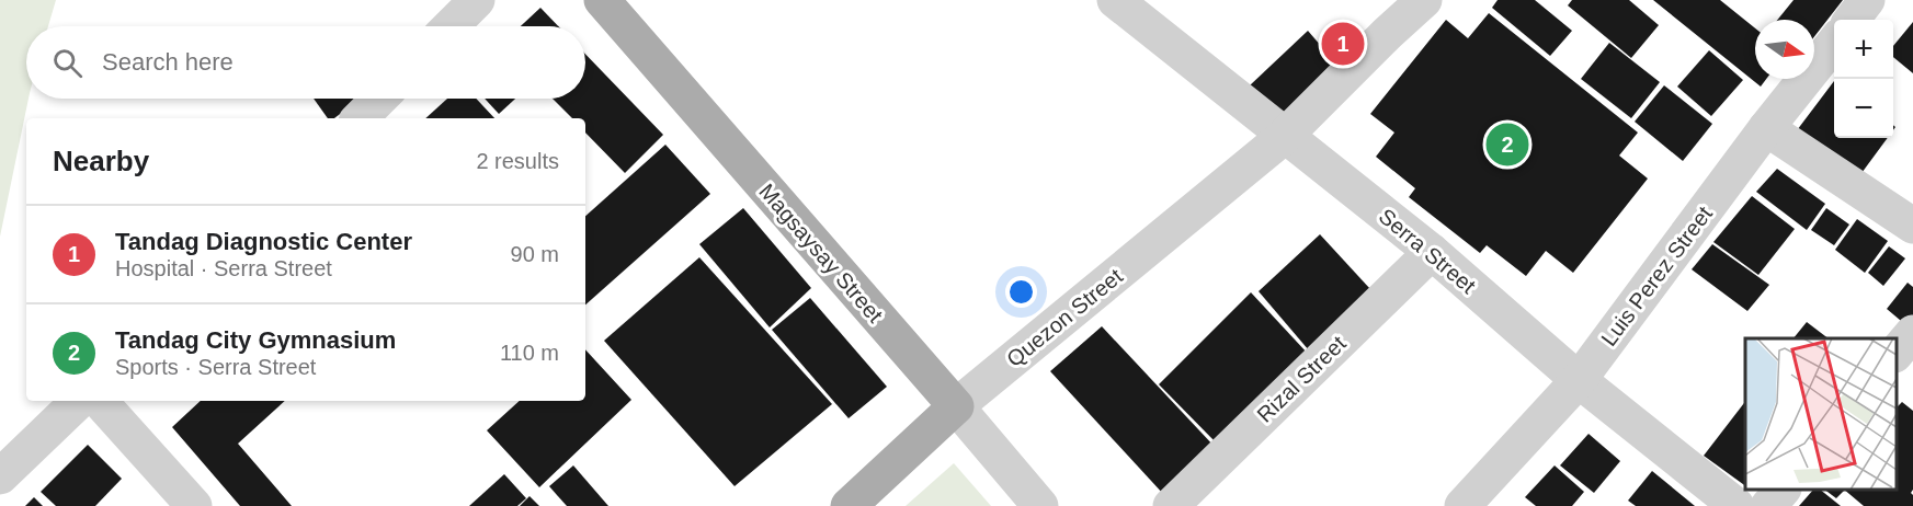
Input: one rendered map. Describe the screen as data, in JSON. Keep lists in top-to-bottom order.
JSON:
{
  "streets": {
    "main road": ["Magsaysay Street", "Quezon Street"],
    "street": ["Serra Street", "Luis Perez Street", "Rizal Street"]
  },
  "crossings": [
    ["Serra Street", "Luis Perez Street"],
    ["Serra Street", "Quezon Street"],
    ["Serra Street", "Rizal Street"],
    ["Magsaysay Street", "Quezon Street"]
  ],
  "north": "right",
  "page": {
    "map_buttons": ["+", "−"],
    "pins": ["1", "2"],
    "search": "Search here",
    "heading": ["Nearby", "2 results"],
    "list": [
      {
        "mark": "1",
        "name": "Tandag Diagnostic Center",
        "note": "Hospital · Serra Street",
        "value": "90 m"
      },
      {
        "mark": "2",
        "name": "Tandag City Gymnasium",
        "note": "Sports · Serra Street",
        "value": "110 m"
      }
    ]
  }
}
